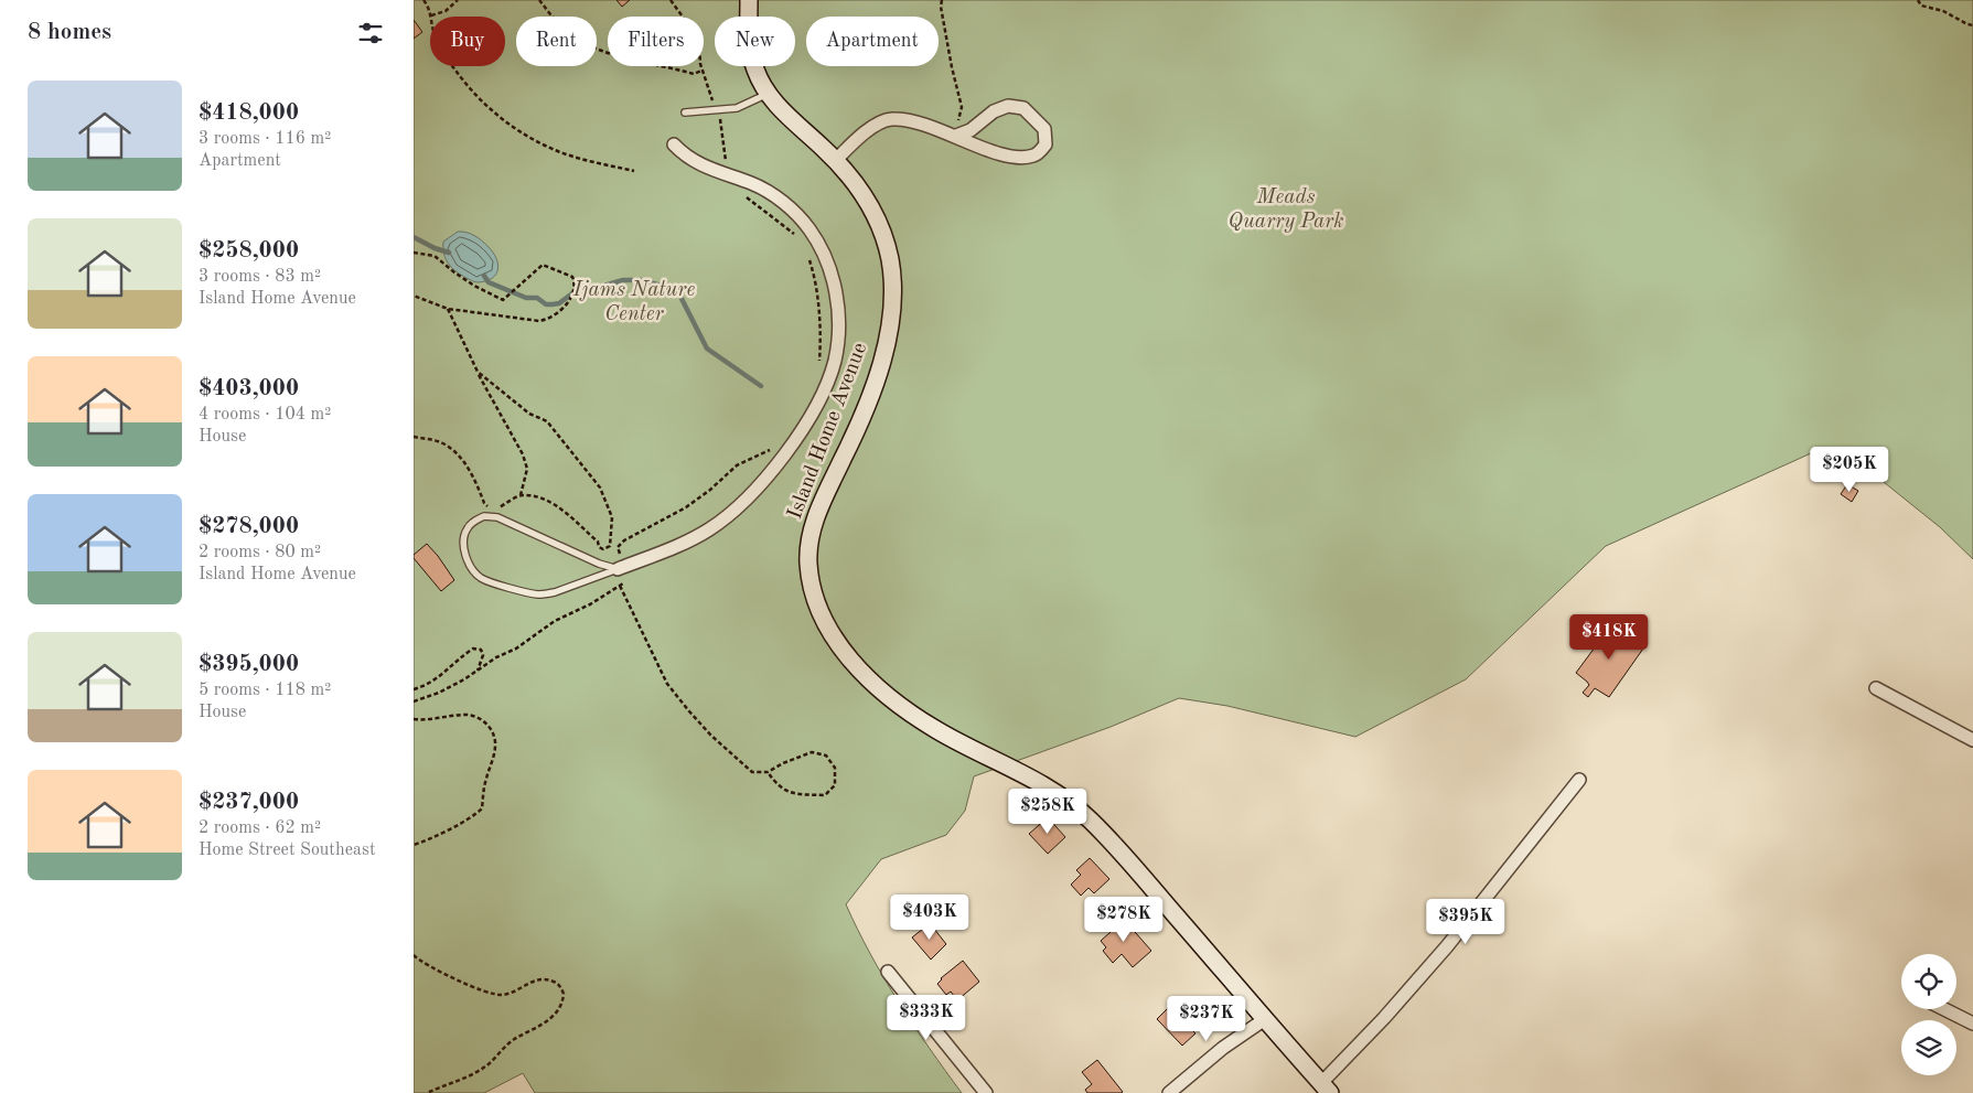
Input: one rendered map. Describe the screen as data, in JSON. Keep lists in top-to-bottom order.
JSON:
{
  "streets": {
    "street": ["Island Home Avenue"]
  },
  "parks": ["Meads Quarry Park", "Ijams Nature Center"],
  "page": {
    "heading": "8 homes",
    "chip": [
      "Buy",
      "Rent",
      "Filters",
      "New",
      "Apartment"
    ],
    "list": [
      {
        "name": "$418,000",
        "note": "3 rooms · 116 m² · Apartment"
      },
      {
        "name": "$258,000",
        "note": "3 rooms · 83 m² · Island Home Avenue"
      },
      {
        "name": "$403,000",
        "note": "4 rooms · 104 m² · House"
      },
      {
        "name": "$278,000",
        "note": "2 rooms · 80 m² · Island Home Avenue"
      },
      {
        "name": "$395,000",
        "note": "5 rooms · 118 m² · House"
      },
      {
        "name": "$237,000",
        "note": "2 rooms · 62 m² · Home Street Southeast"
      }
    ],
    "price": [
      "$205K",
      "$418K",
      "$258K",
      "$403K",
      "$278K",
      "$395K",
      "$333K",
      "$237K"
    ]
  }
}
